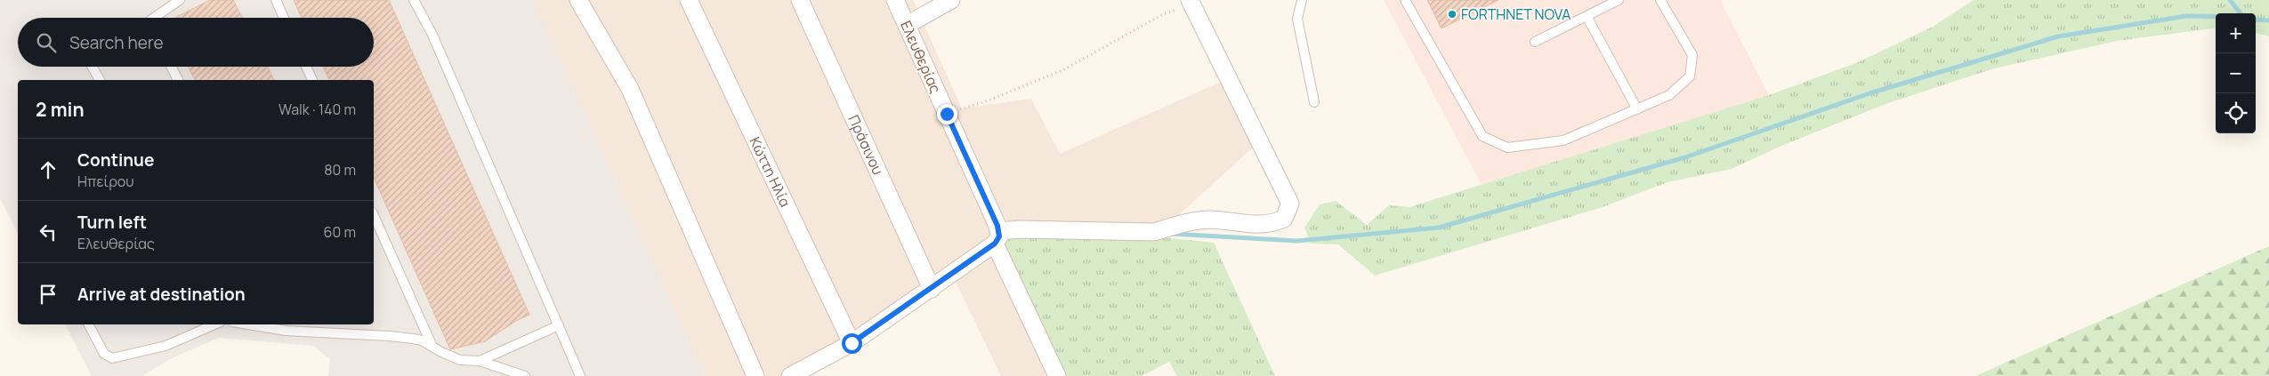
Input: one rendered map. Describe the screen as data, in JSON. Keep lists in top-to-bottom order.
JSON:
{
  "streets": {
    "street": ["Ελευθερίας", "Πράσινου", "Κώττη Ηλία"]
  },
  "places": ["FORTHNET NOVA"],
  "page": {
    "map_buttons": ["+", "−"],
    "search": "Search here",
    "heading": ["2 min", "Walk · 140 m"],
    "list": [
      ["Continue", "Ηπείρου", "80 m"],
      ["Turn left", "Ελευθερίας", "60 m"],
      "Arrive at destination"
    ]
  }
}
